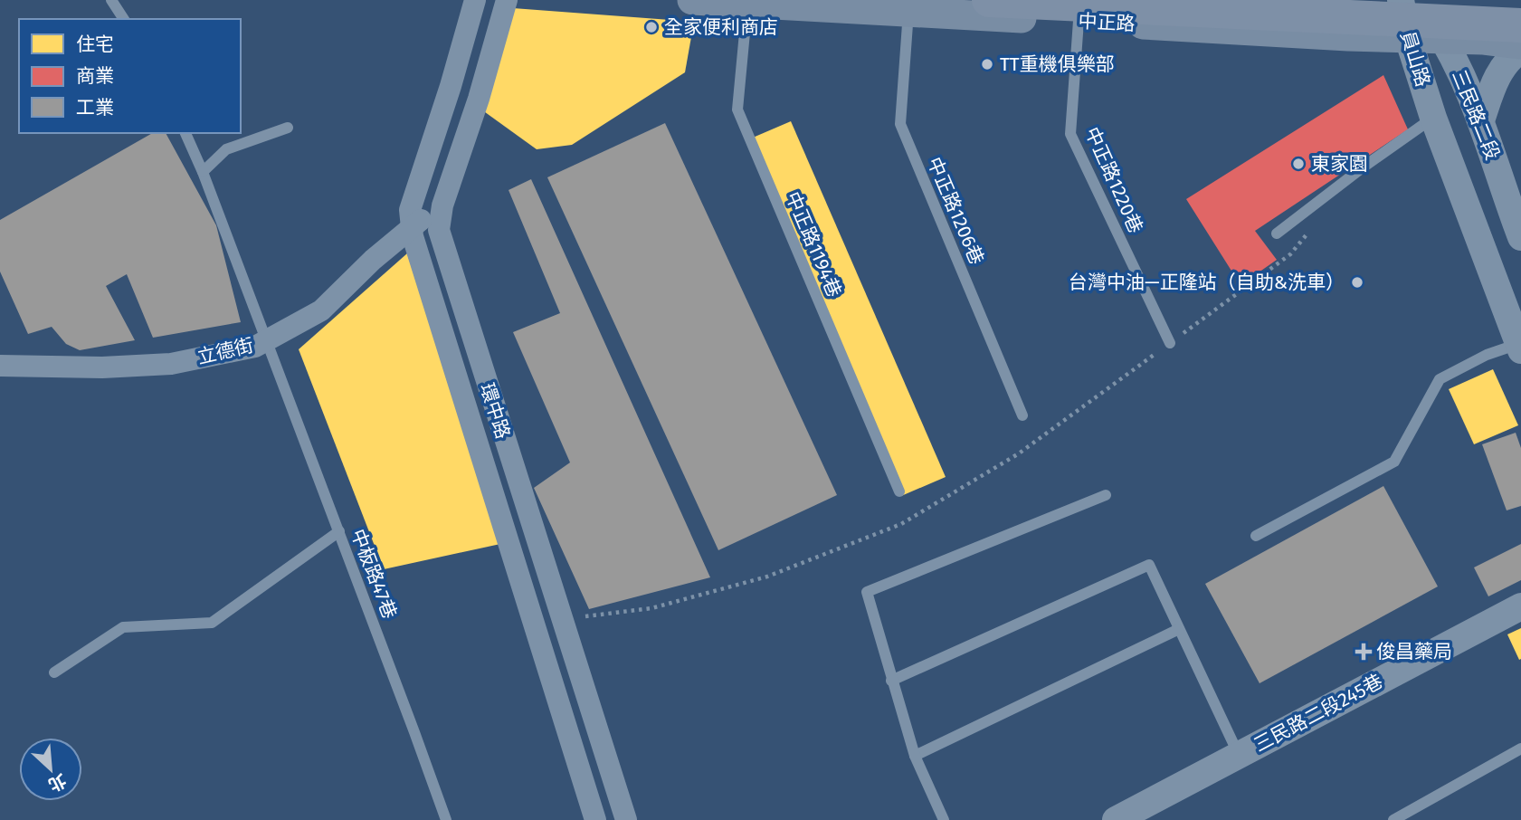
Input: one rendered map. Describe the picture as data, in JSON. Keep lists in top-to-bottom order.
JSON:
{
  "streets": {
    "main road": ["中正路"],
    "street": [
      "員山路",
      "三民路二段",
      "立德街",
      "環中路",
      "三民路二段245巷"
    ],
    "lane": [
      "中正路1220巷",
      "中正路1206巷",
      "中正路1194巷",
      "中板路47巷"
    ]
  },
  "crossings": [
    ["中正路", "員山路"],
    ["中正路", "三民路二段"],
    ["中正路", "中正路1220巷"],
    ["中正路", "中正路1206巷"],
    ["中正路", "中正路1194巷"],
    ["立德街", "環中路"],
    ["立德街", "中板路47巷"]
  ],
  "places": {
    "other": [
      "全家便利商店",
      "TT重機俱樂部",
      "東家園",
      "台灣中油—正隆站（自助&洗車）"
    ],
    "health": ["俊昌藥局"]
  },
  "legend": ["住宅", "商業", "工業"],
  "north": "bottom right"
}
